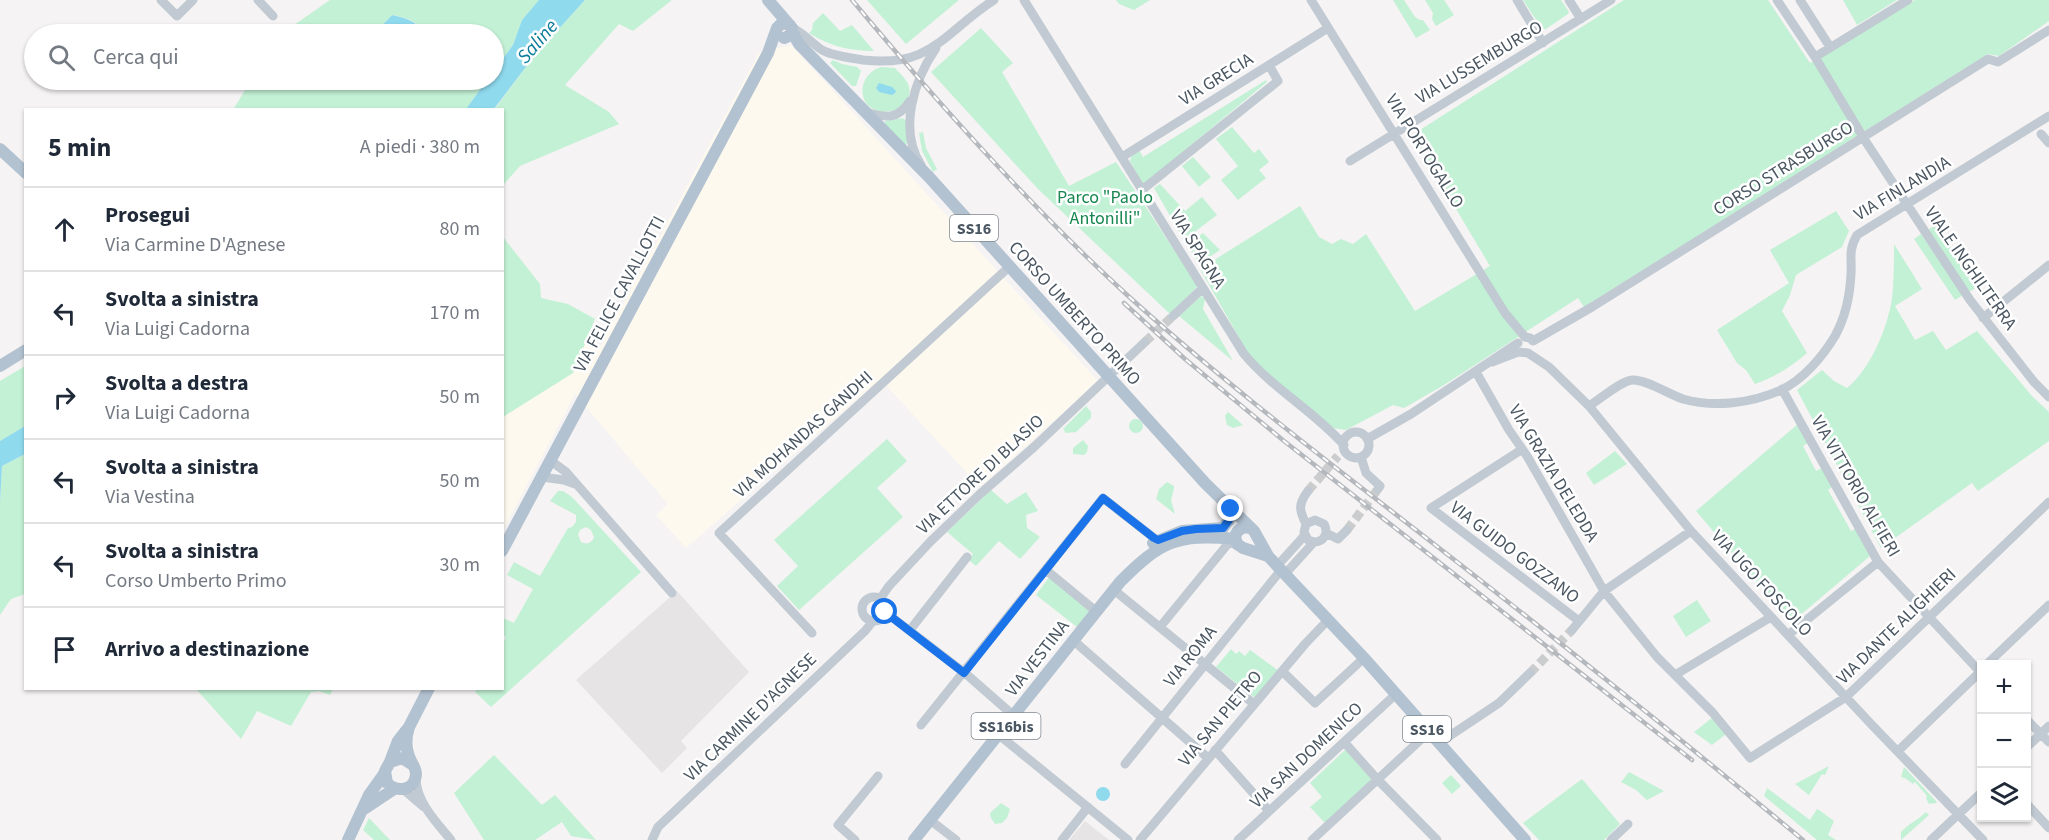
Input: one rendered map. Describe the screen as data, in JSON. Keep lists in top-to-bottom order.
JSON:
{
  "streets": {
    "main road": [
      "SS16",
      "VIA FELICE CAVALLOTTI",
      "CORSO UMBERTO PRIMO",
      "VIA VESTINA",
      "SS16bis"
    ],
    "street": [
      "VIA LUSSEMBURGO",
      "VIA GRECIA",
      "VIA PORTOGALLO",
      "CORSO STRASBURGO",
      "VIA FINLANDIA",
      "VIA SPAGNA",
      "VIALE INGHILTERRA",
      "VIA MOHANDAS GANDHI",
      "VIA GRAZIA DELEDDA",
      "VIA ETTORE DI BLASIO",
      "VIA VITTORIO ALFIERI",
      "VIA GUIDO GOZZANO",
      "VIA UGO FOSCOLO",
      "VIA DANTE ALIGHIERI",
      "VIA ROMA",
      "VIA CARMINE D'AGNESE",
      "VIA SAN PIETRO",
      "VIA SAN DOMENICO"
    ]
  },
  "crossings": [
    ["VIA LUSSEMBURGO", "VIA PORTOGALLO"],
    ["VIA GRECIA", "VIA PORTOGALLO"],
    ["VIA GRECIA", "VIA SPAGNA"],
    ["VIA PORTOGALLO", "CORSO STRASBURGO"],
    ["VIA PORTOGALLO", "VIA UGO FOSCOLO"],
    ["CORSO STRASBURGO", "VIA SPAGNA"],
    ["CORSO STRASBURGO", "VIALE INGHILTERRA"],
    ["CORSO STRASBURGO", "VIA GRAZIA DELEDDA"],
    ["CORSO STRASBURGO", "VIA UGO FOSCOLO"],
    ["VIA FINLANDIA", "VIALE INGHILTERRA"],
    ["VIA FINLANDIA", "VIA VITTORIO ALFIERI"],
    ["VIA FINLANDIA", "VIA UGO FOSCOLO"],
    ["VIA FELICE CAVALLOTTI", "CORSO UMBERTO PRIMO"],
    ["CORSO UMBERTO PRIMO", "VIA MOHANDAS GANDHI"],
    ["CORSO UMBERTO PRIMO", "VIA ETTORE DI BLASIO"],
    ["CORSO UMBERTO PRIMO", "VIA ROMA"],
    ["CORSO UMBERTO PRIMO", "VIA VESTINA"],
    ["CORSO UMBERTO PRIMO", "VIA SAN PIETRO"],
    ["CORSO UMBERTO PRIMO", "VIA SAN DOMENICO"],
    ["VIA GRAZIA DELEDDA", "VIA GUIDO GOZZANO"],
    ["VIA GRAZIA DELEDDA", "VIA DANTE ALIGHIERI"],
    ["VIA ETTORE DI BLASIO", "VIA CARMINE D'AGNESE"],
    ["VIA VITTORIO ALFIERI", "VIA DANTE ALIGHIERI"],
    ["VIA UGO FOSCOLO", "VIA DANTE ALIGHIERI"]
  ],
  "water": ["Saline"],
  "parks": ["Parco \"Paolo Antonilli\""],
  "page": {
    "search": "Cerca qui",
    "heading": ["5 min", "A piedi · 380 m"],
    "list": [
      ["Prosegui", "Via Carmine D'Agnese", "80 m"],
      ["Svolta a sinistra", "Via Luigi Cadorna", "170 m"],
      ["Svolta a destra", "Via Luigi Cadorna", "50 m"],
      ["Svolta a sinistra", "Via Vestina", "50 m"],
      ["Svolta a sinistra", "Corso Umberto Primo", "30 m"],
      "Arrivo a destinazione"
    ],
    "map_buttons": ["+", "−"]
  }
}
